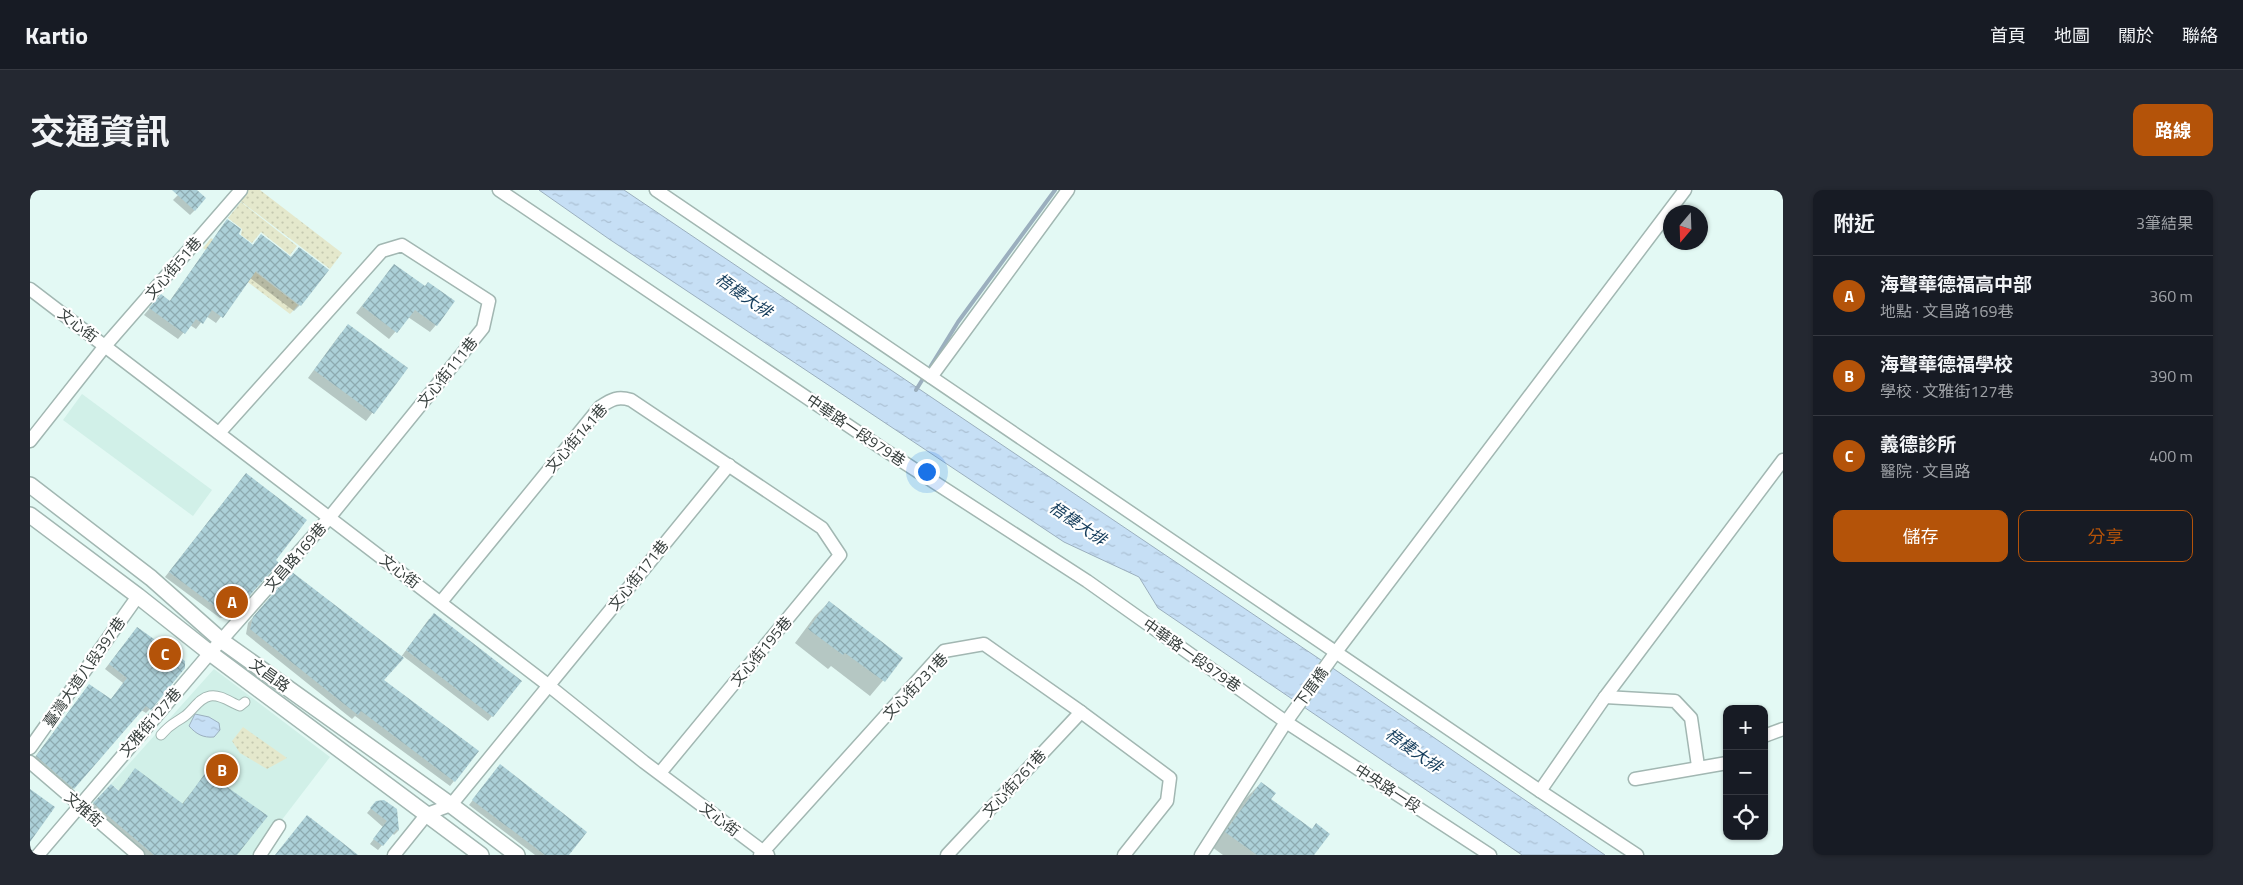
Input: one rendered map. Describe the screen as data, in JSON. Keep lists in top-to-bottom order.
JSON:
{
  "streets": {
    "street": [
      "文心街51巷",
      "文心街",
      "文心街111巷",
      "中華路一段979巷",
      "文心街141巷",
      "文昌路169巷",
      "文心街171巷",
      "文心街195巷",
      "臺灣大道八段397巷",
      "文昌路",
      "文心街231巷",
      "下厝橋",
      "文雅街127巷",
      "文心街261巷",
      "中央路一段",
      "文雅街"
    ]
  },
  "crossings": [
    ["文心街51巷", "文心街"],
    ["文心街", "文心街111巷"],
    ["文心街", "文心街141巷"],
    ["文心街", "文昌路169巷"],
    ["文心街", "文心街171巷"],
    ["文心街", "文心街195巷"],
    ["文心街", "文心街231巷"],
    ["文心街111巷", "文昌路169巷"],
    ["中華路一段979巷", "下厝橋"],
    ["中華路一段979巷", "中央路一段"],
    ["文心街141巷", "文心街171巷"],
    ["文心街141巷", "文心街195巷"],
    ["文昌路169巷", "文昌路"],
    ["文昌路169巷", "文雅街127巷"],
    ["文心街171巷", "文昌路"],
    ["臺灣大道八段397巷", "文昌路"],
    ["文昌路", "文雅街127巷"],
    ["文心街231巷", "文心街261巷"],
    ["下厝橋", "中央路一段"],
    ["文雅街127巷", "文雅街"]
  ],
  "water": ["梧棲大排"],
  "north": "bottom",
  "page": {
    "header": "Kartio",
    "nav": [
      "首頁",
      "地圖",
      "關於",
      "聯絡"
    ],
    "title": "交通資訊",
    "buttons": [
      "路線",
      ["儲存", "分享"]
    ],
    "heading": ["附近", "3筆結果"],
    "list": [
      {
        "mark": "A",
        "name": "海聲華德福高中部",
        "note": "地點 · 文昌路169巷",
        "value": "360 m"
      },
      {
        "mark": "B",
        "name": "海聲華德福學校",
        "note": "學校 · 文雅街127巷",
        "value": "390 m"
      },
      {
        "mark": "C",
        "name": "義德診所",
        "note": "醫院 · 文昌路",
        "value": "400 m"
      }
    ],
    "pins": ["A", "C", "B"],
    "map_buttons": ["+", "−"]
  }
}
